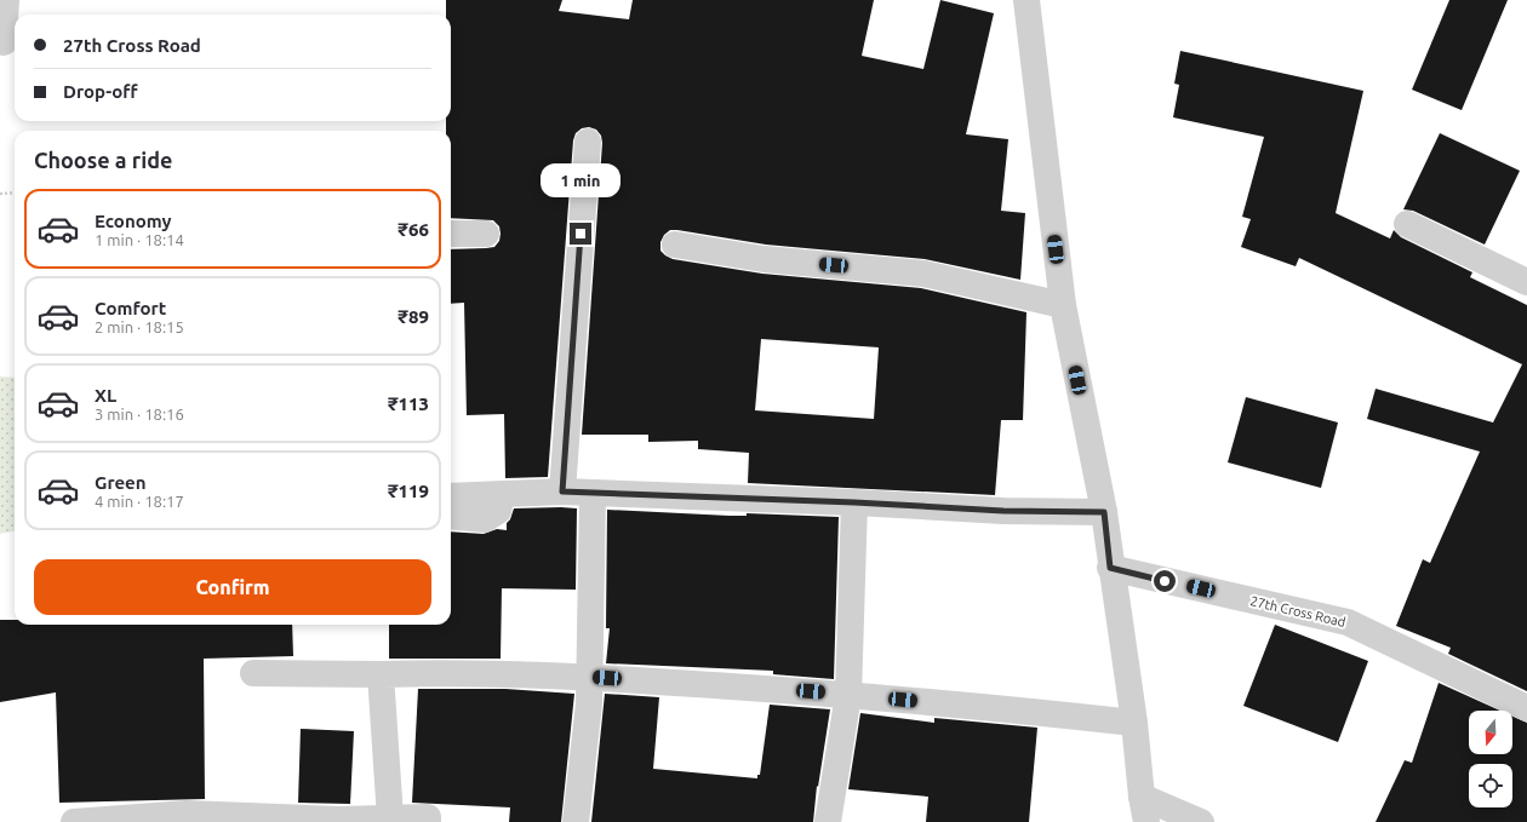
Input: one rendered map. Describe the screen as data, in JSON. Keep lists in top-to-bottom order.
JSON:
{
  "streets": {
    "street": ["27th Cross Road"]
  },
  "north": "bottom",
  "page": {
    "banner": ["27th Cross Road", "Drop-off"],
    "heading": "Choose a ride",
    "bubble": "1 min",
    "list": [
      {
        "name": "Economy",
        "note": "1 min · 18:14",
        "value": "₹66"
      },
      {
        "name": "Comfort",
        "note": "2 min · 18:15",
        "value": "₹89"
      },
      {
        "name": "XL",
        "note": "3 min · 18:16",
        "value": "₹113"
      },
      {
        "name": "Green",
        "note": "4 min · 18:17",
        "value": "₹119"
      }
    ],
    "buttons": "Confirm"
  }
}
